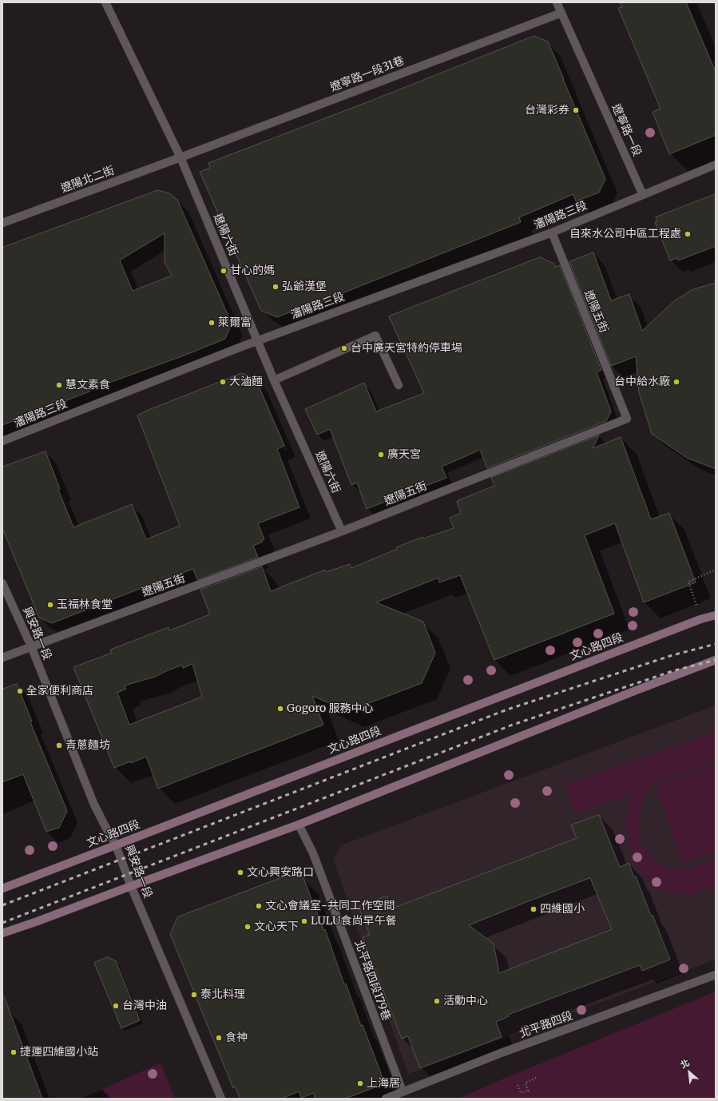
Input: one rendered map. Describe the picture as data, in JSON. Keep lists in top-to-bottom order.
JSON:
{
  "streets": {
    "main road": ["文心路四段"],
    "street": [
      "遼寧路一段31巷",
      "遼寧路一段",
      "遼陽北二街",
      "瀋陽路三段",
      "遼陽六街",
      "遼陽五街",
      "興安路一段",
      "北平路四段179巷",
      "北平路四段"
    ]
  },
  "crossings": [
    ["遼寧路一段31巷", "遼寧路一段"],
    ["遼寧路一段31巷", "遼陽北二街"],
    ["遼寧路一段31巷", "遼陽六街"],
    ["遼寧路一段", "瀋陽路三段"],
    ["遼陽北二街", "遼陽六街"],
    ["瀋陽路三段", "遼陽六街"],
    ["瀋陽路三段", "遼陽五街"],
    ["遼陽六街", "遼陽五街"],
    ["遼陽五街", "興安路一段"],
    ["興安路一段", "文心路四段"],
    ["北平路四段179巷", "北平路四段"]
  ],
  "places": [
    "台灣彩券",
    "自來水公司中區工程處",
    "甘心的媽",
    "弘爺漢堡",
    "萊爾富",
    "台中廣天宮特約停車場",
    "大滷麵",
    "台中給水廠",
    "慧文素食",
    "廣天宮",
    "玉福林食堂",
    "全家便利商店",
    "Gogoro 服務中心",
    "青蔥麵坊",
    "文心興安路口",
    "文心會議室-共同工作空間",
    "四維國小",
    "LULU食尚早午餐",
    "文心天下",
    "泰北料理",
    "活動中心",
    "台灣中油",
    "食神",
    "捷運四維國小站",
    "上海居"
  ],
  "north": "top left"
}
